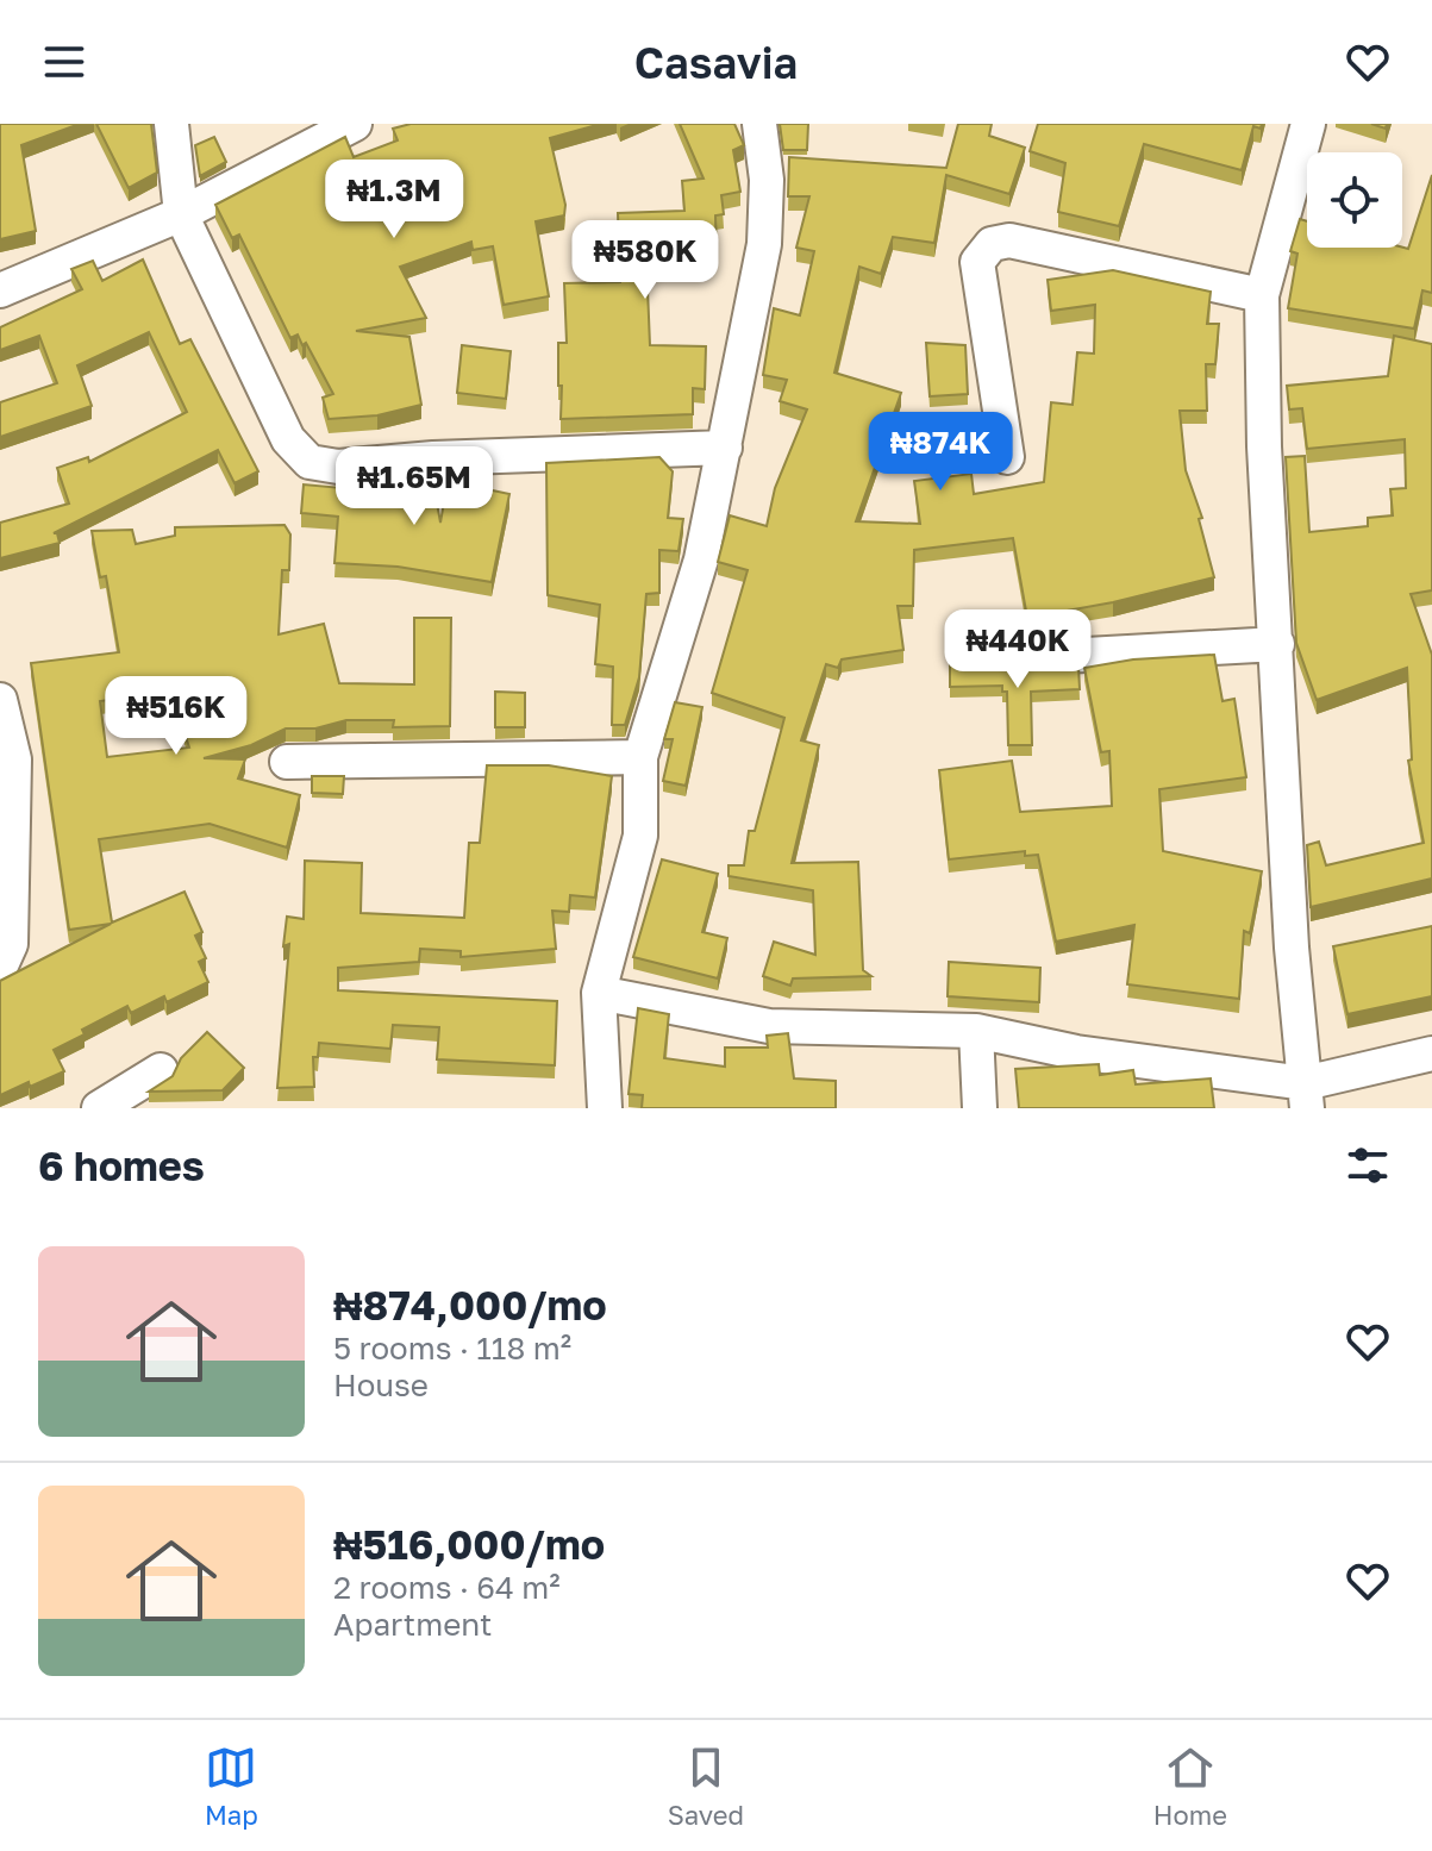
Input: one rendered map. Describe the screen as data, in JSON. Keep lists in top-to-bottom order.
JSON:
{
  "page": {
    "header": "Casavia",
    "price": [
      "₦1.3M",
      "₦580K",
      "₦874K",
      "₦1.65M",
      "₦440K",
      "₦516K"
    ],
    "heading": "6 homes",
    "list": [
      {
        "name": "₦874,000/mo",
        "note": "5 rooms · 118 m² · House"
      },
      {
        "name": "₦516,000/mo",
        "note": "2 rooms · 64 m² · Apartment"
      }
    ],
    "tabs": ["Map", "Saved", "Home"]
  }
}
